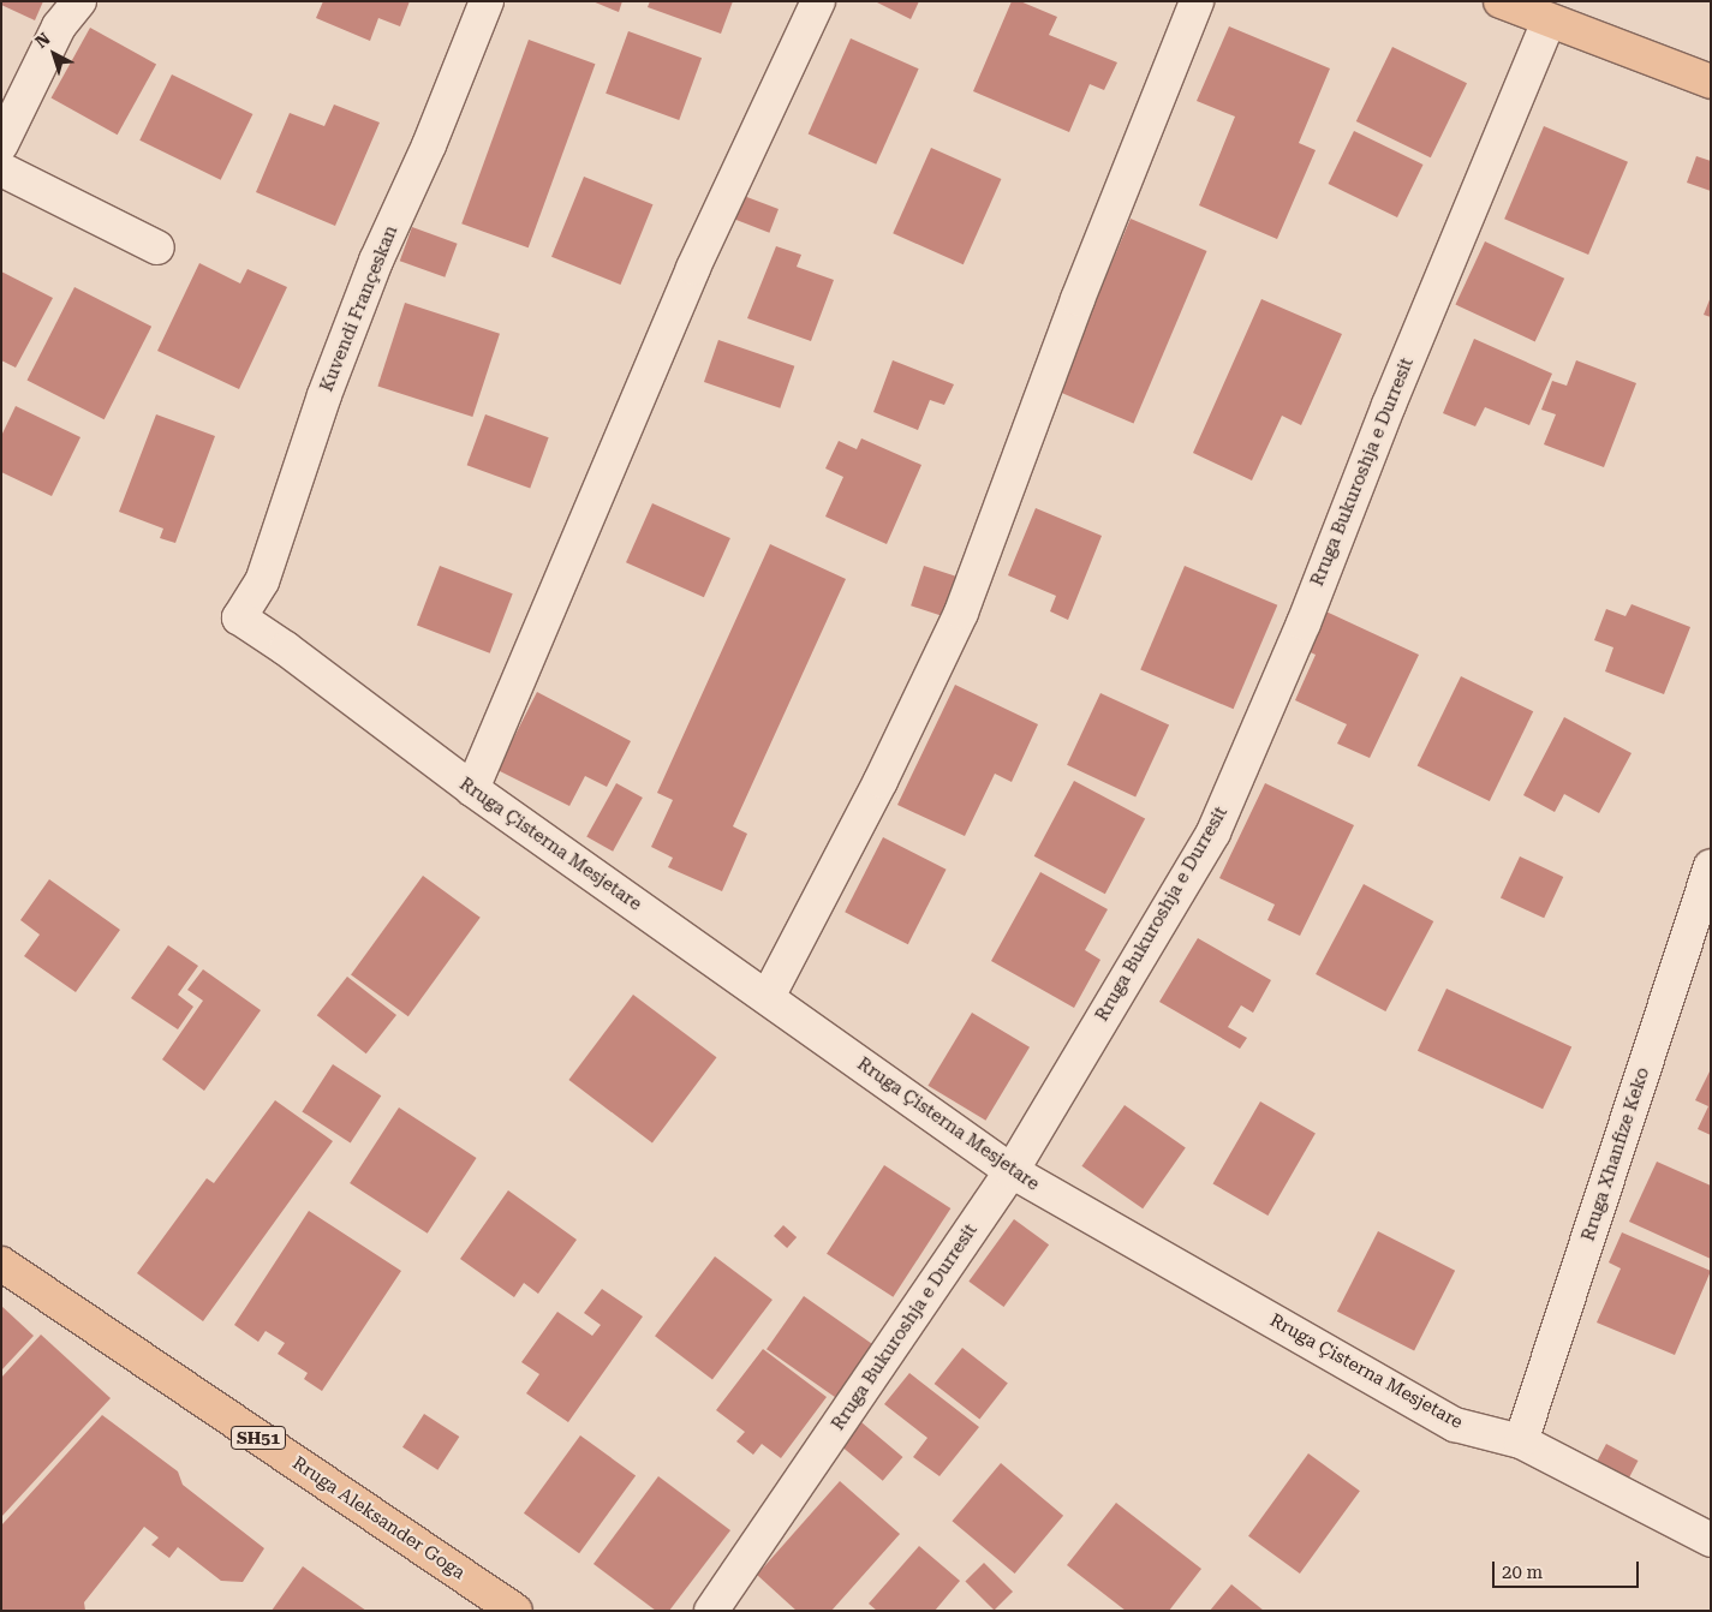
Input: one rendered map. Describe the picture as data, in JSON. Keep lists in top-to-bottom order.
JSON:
{
  "streets": {
    "main road": ["SH51", "Rruga Aleksander Goga"],
    "street": [
      "Kuvendi Françeskan",
      "Rruga Bukuroshja e Durresit",
      "Rruga Çisterna Mesjetare",
      "Rruga Xhanfize Keko"
    ]
  },
  "crossings": [
    ["Kuvendi Françeskan", "Rruga Çisterna Mesjetare"],
    ["Rruga Bukuroshja e Durresit", "Rruga Çisterna Mesjetare"],
    ["Rruga Çisterna Mesjetare", "Rruga Xhanfize Keko"]
  ],
  "scale_bar": "20 m",
  "north": "top left"
}
